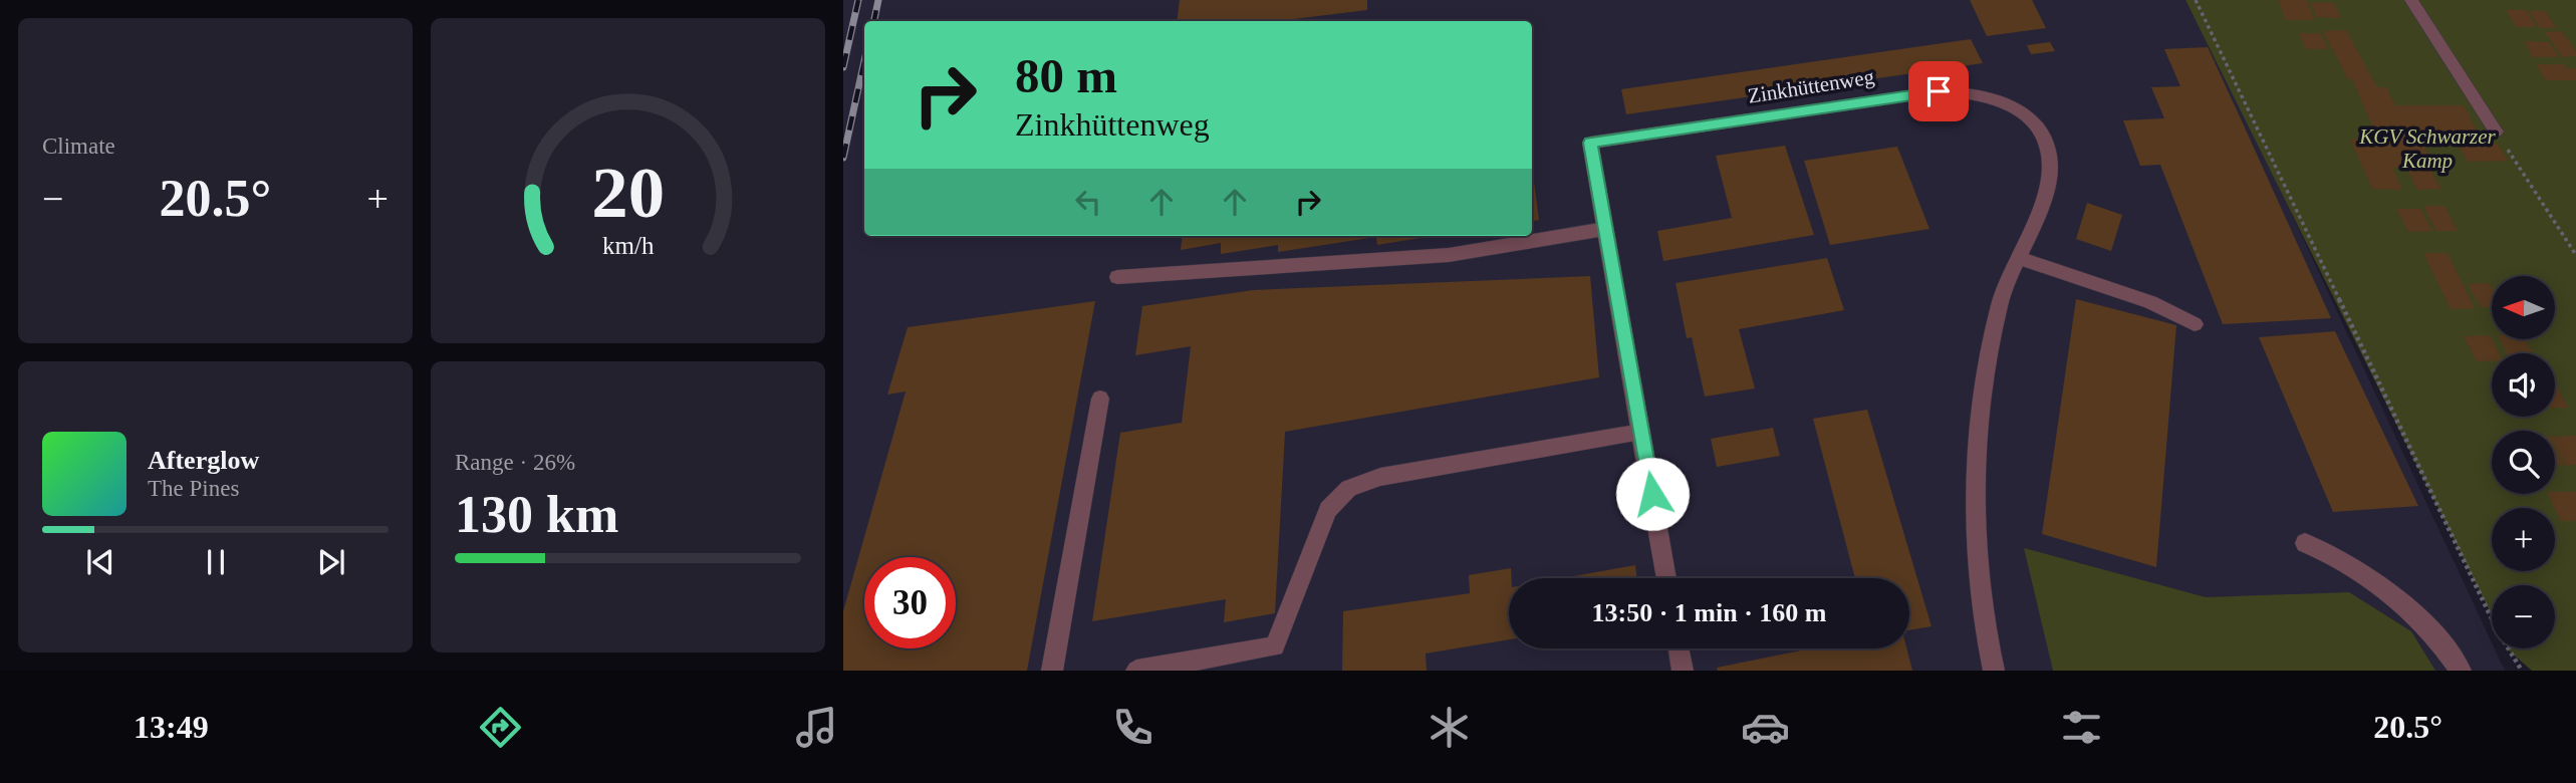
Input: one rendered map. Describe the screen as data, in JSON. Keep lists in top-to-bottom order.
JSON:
{
  "streets": {
    "street": ["Zinkhüttenweg"]
  },
  "parks": ["KGV Schwarzer Kamp"],
  "north": "left",
  "page": {
    "tile": [
      "Climate",
      ["Range · 26%", "130 km"]
    ],
    "turn": ["80 m", "Zinkhüttenweg"],
    "heat": ["−", "20.5°", "+"],
    "map_buttons": ["+", "−"],
    "song": ["Afterglow", "The Pines"],
    "limit": "30",
    "trip": "13:50 · 1 min · 160 m",
    "tabs": ["13:49", "20.5°"],
    "gauge": ["20", "km/h"]
  }
}
